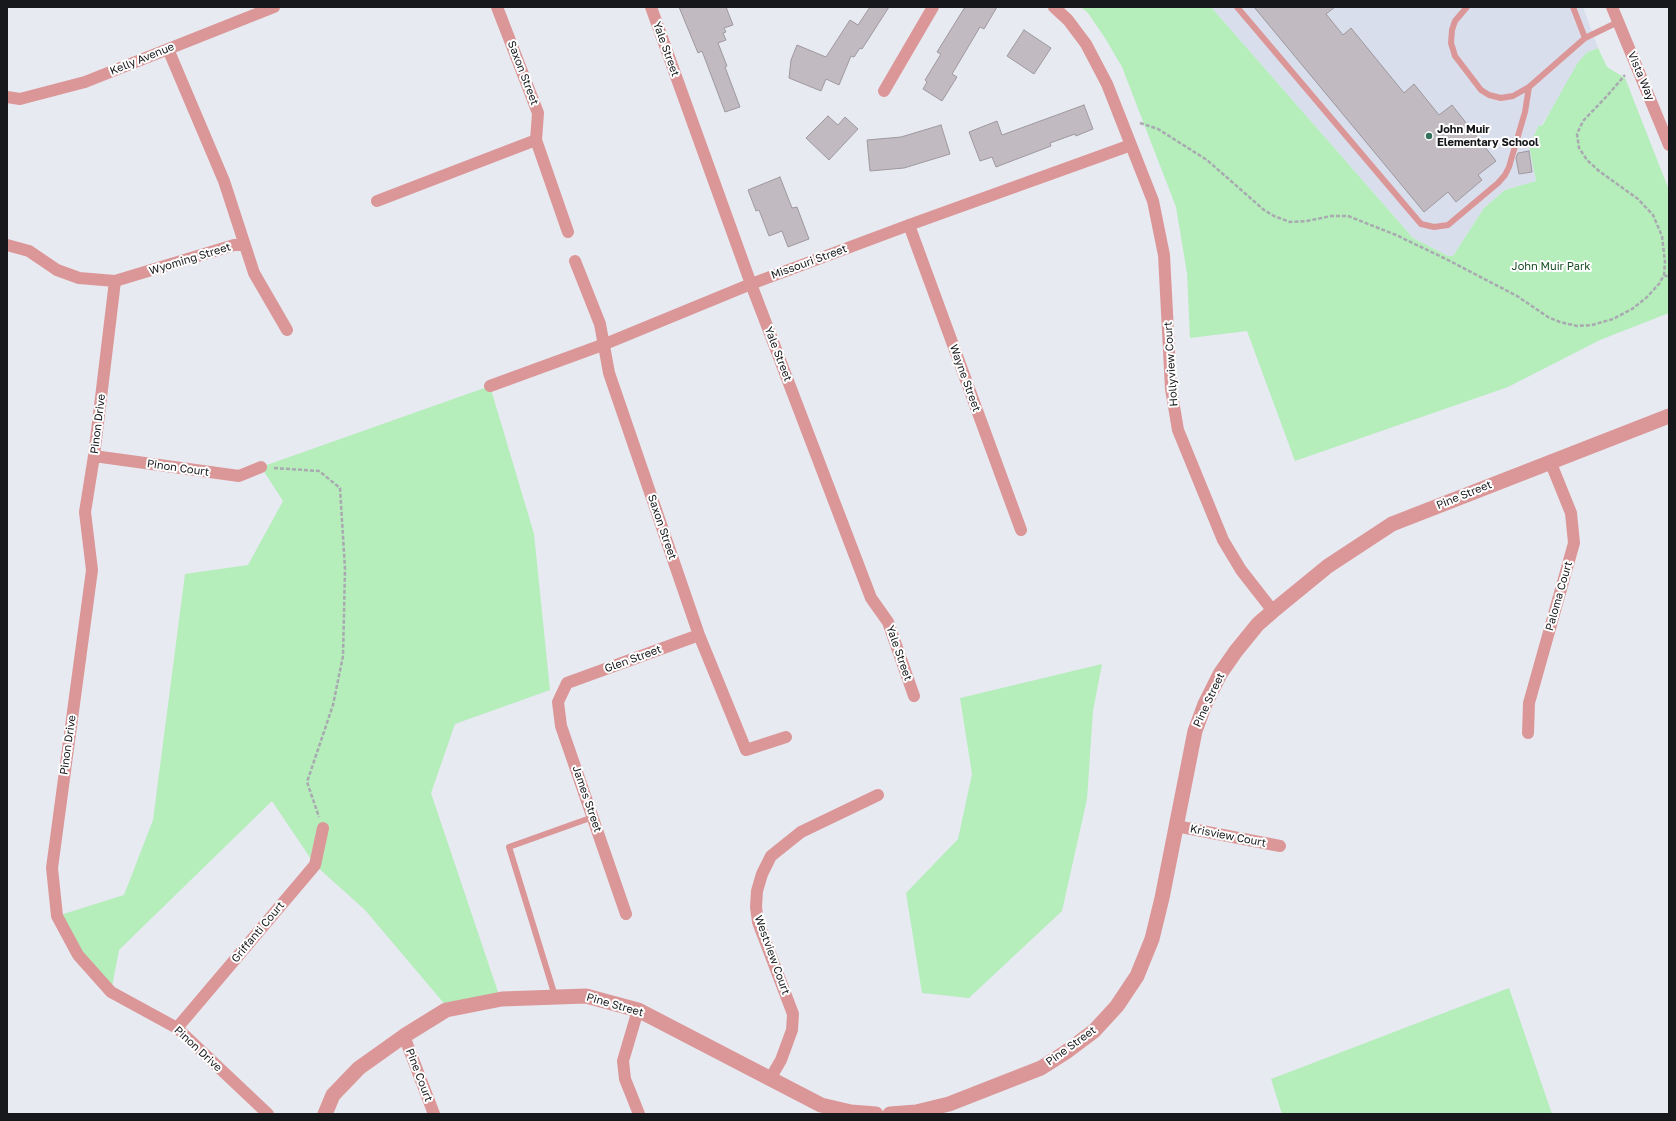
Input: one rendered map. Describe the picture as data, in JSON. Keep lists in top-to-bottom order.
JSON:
{
  "streets": {
    "street": [
      "Yale Street",
      "Kelly Avenue",
      "Saxon Street",
      "Vista Way",
      "Wyoming Street",
      "Missouri Street",
      "Hollyview Court",
      "Wayne Street",
      "Pinon Drive",
      "Pinon Court",
      "Pine Street",
      "Paloma Court",
      "Glen Street",
      "James Street",
      "Krisview Court",
      "Griffanti Court",
      "Westview Court",
      "Pine Court"
    ]
  },
  "crossings": [
    ["Yale Street", "Missouri Street"],
    ["Kelly Avenue", "Wyoming Street"],
    ["Saxon Street", "Missouri Street"],
    ["Saxon Street", "Glen Street"],
    ["Wyoming Street", "Pinon Drive"],
    ["Missouri Street", "Hollyview Court"],
    ["Missouri Street", "Wayne Street"],
    ["Hollyview Court", "Pine Street"],
    ["Pinon Drive", "Pinon Court"],
    ["Pinon Drive", "Griffanti Court"],
    ["Pine Street", "Paloma Court"],
    ["Pine Street", "Krisview Court"],
    ["Pine Street", "Westview Court"],
    ["Pine Street", "Pine Court"],
    ["Glen Street", "James Street"]
  ],
  "parks": ["John Muir Park"],
  "places": ["John Muir Elementary School"]
}
